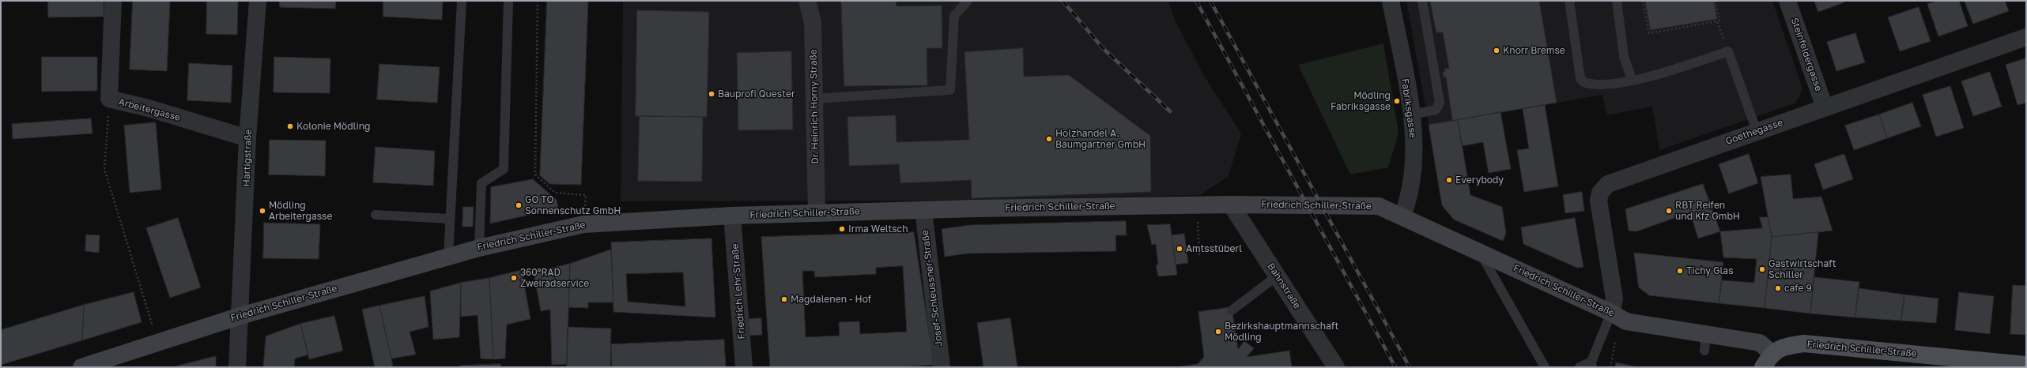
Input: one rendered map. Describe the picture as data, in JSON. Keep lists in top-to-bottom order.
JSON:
{
  "streets": {
    "main road": ["Friedrich Schiller-Straße"],
    "street": [
      "Steinfeldergasse",
      "Dr. Heinrich Horny Straße",
      "Fabriksgasse",
      "Arbeitergasse",
      "Goethegasse",
      "Hartigstraße",
      "Bahnstraße",
      "Josef-Schleussner-Straße",
      "Friedrich Lehr-Straße"
    ]
  },
  "crossings": [
    ["Steinfeldergasse", "Goethegasse"],
    ["Dr. Heinrich Horny Straße", "Friedrich Schiller-Straße"],
    ["Fabriksgasse", "Friedrich Schiller-Straße"],
    ["Arbeitergasse", "Hartigstraße"],
    ["Goethegasse", "Friedrich Schiller-Straße"],
    ["Hartigstraße", "Friedrich Schiller-Straße"],
    ["Friedrich Schiller-Straße", "Bahnstraße"],
    ["Friedrich Schiller-Straße", "Josef-Schleussner-Straße"],
    ["Friedrich Schiller-Straße", "Friedrich Lehr-Straße"]
  ],
  "places": [
    "Knorr Bremse",
    "Bauprofi Quester",
    "Mödling Fabriksgasse",
    "Kolonie Mödling",
    "Holzhandel A. Baumgartner GmbH",
    "Everybody",
    "GO TO Sonnenschutz GmbH",
    "Mödling Arbeitergasse",
    "RBT Reifen und Kfz GmbH",
    "Irma Weltsch",
    "Amtsstüberl",
    "Gastwirtschaft Schiller",
    "Tichy Glas",
    "360°RAD Zweiradservice",
    "cafe 9",
    "Magdalenen - Hof",
    "Bezirkshauptmannschaft Mödling"
  ]
}
